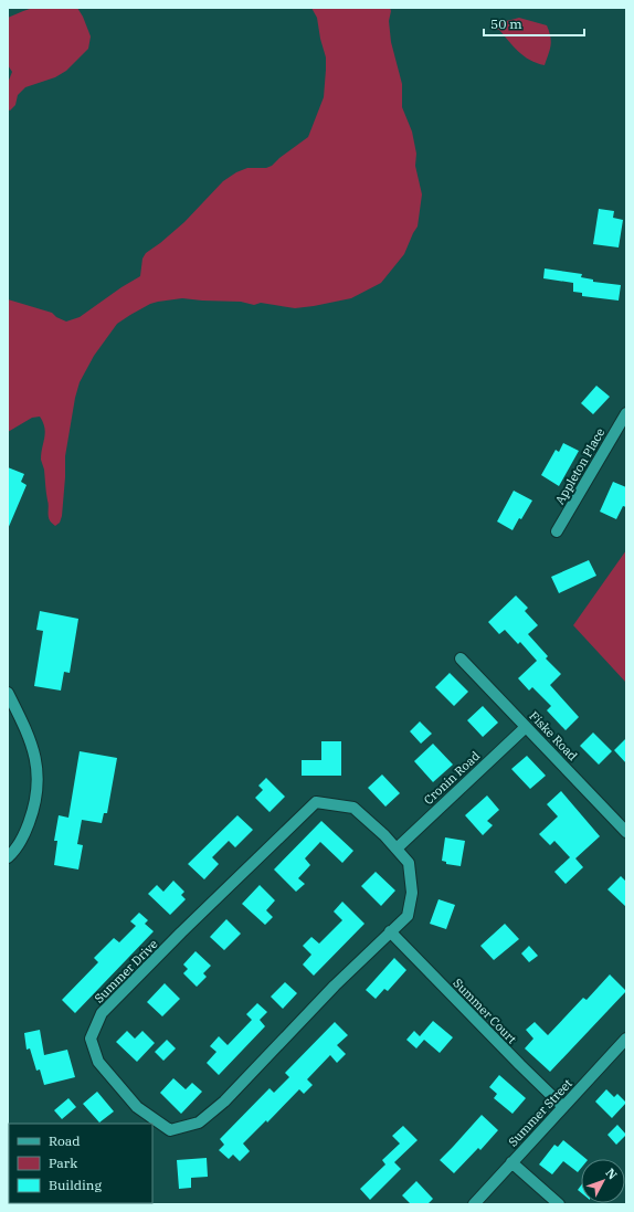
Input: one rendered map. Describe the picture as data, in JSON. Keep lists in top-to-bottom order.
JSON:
{
  "streets": {
    "street": [
      "Appleton Place",
      "Fiske Road",
      "Cronin Road",
      "Summer Drive",
      "Summer Court",
      "Summer Street"
    ]
  },
  "crossings": [
    ["Fiske Road", "Cronin Road"],
    ["Cronin Road", "Summer Drive"],
    ["Summer Drive", "Summer Court"],
    ["Summer Court", "Summer Street"]
  ],
  "legend": ["Road", "Park", "Building"],
  "scale_bar": "50 m",
  "north": "top right"
}
